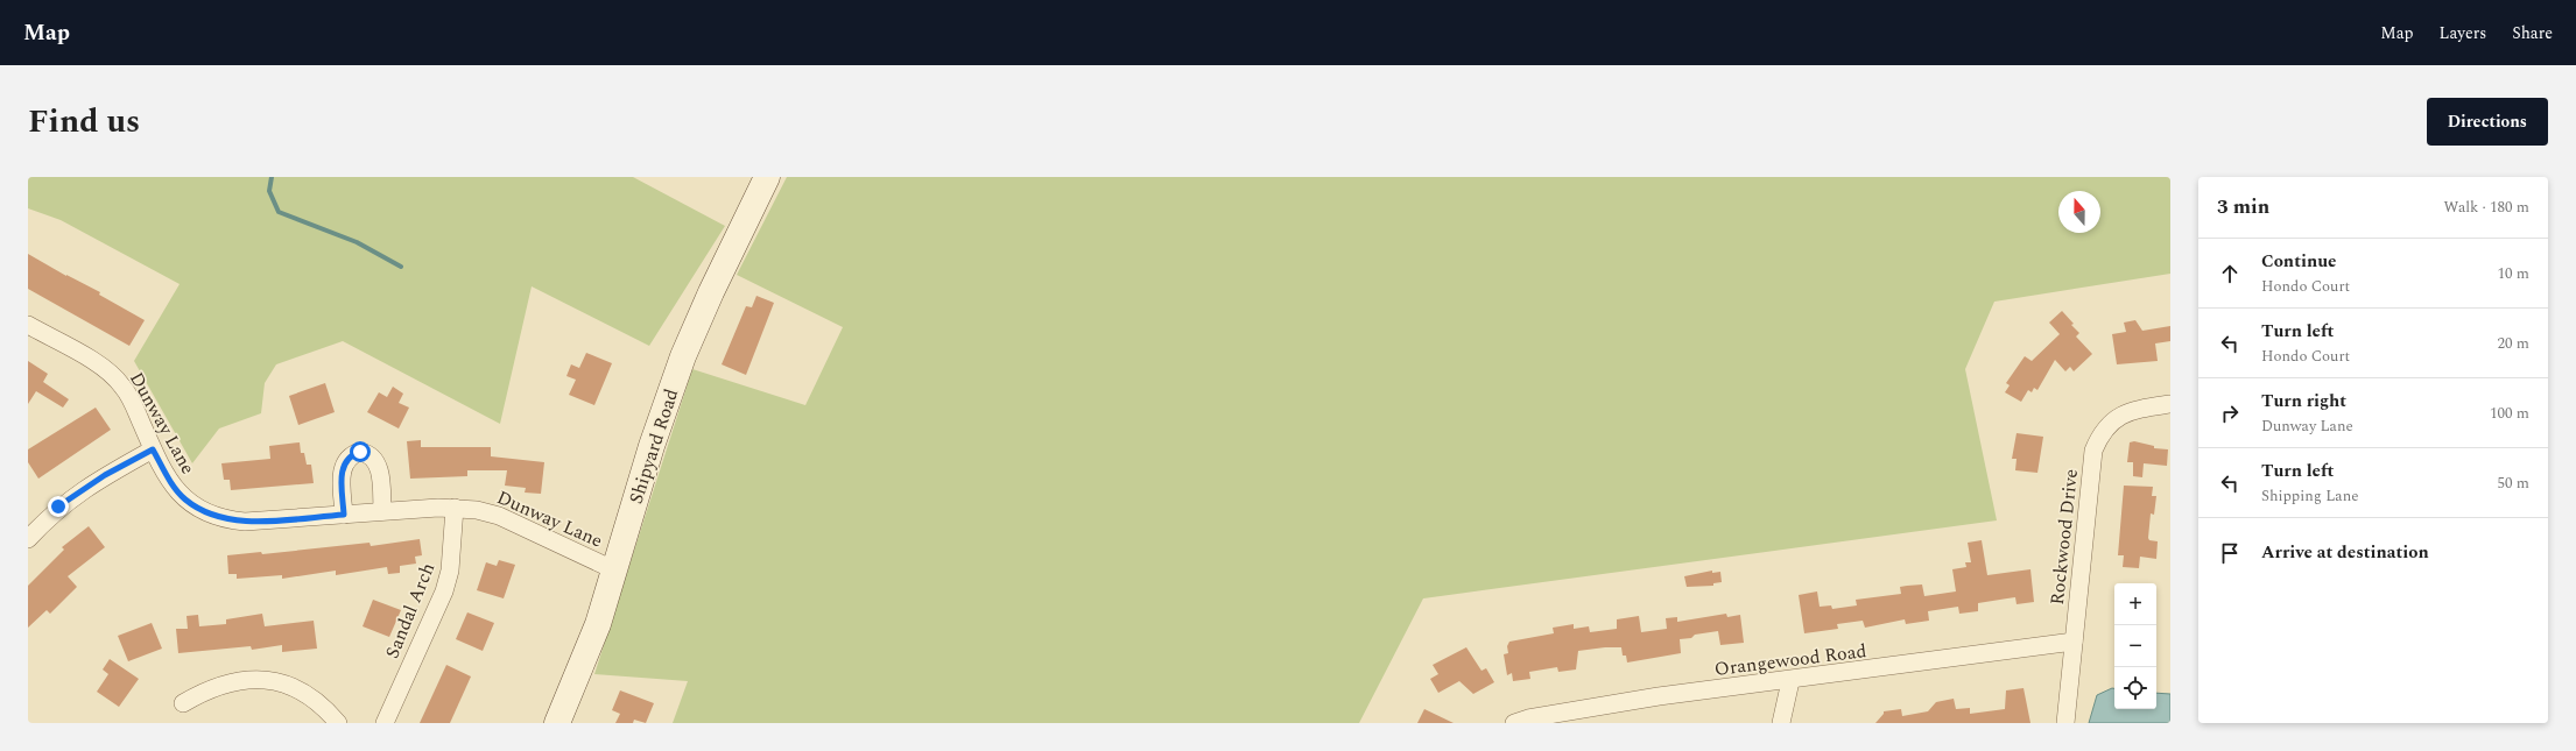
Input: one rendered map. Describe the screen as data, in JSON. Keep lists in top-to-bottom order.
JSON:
{
  "streets": {
    "street": [
      "Dunway Lane",
      "Shipyard Road",
      "Rockwood Drive",
      "Sandal Arch",
      "Orangewood Road"
    ]
  },
  "crossings": [
    ["Dunway Lane", "Shipyard Road"],
    ["Dunway Lane", "Sandal Arch"],
    ["Rockwood Drive", "Orangewood Road"]
  ],
  "north": "top",
  "page": {
    "header": "Map",
    "nav": ["Map", "Layers", "Share"],
    "title": "Find us",
    "buttons": "Directions",
    "heading": ["3 min", "Walk · 180 m"],
    "list": [
      ["Continue", "Hondo Court", "10 m"],
      ["Turn left", "Hondo Court", "20 m"],
      ["Turn right", "Dunway Lane", "100 m"],
      ["Turn left", "Shipping Lane", "50 m"],
      "Arrive at destination"
    ],
    "map_buttons": ["+", "−"]
  }
}
